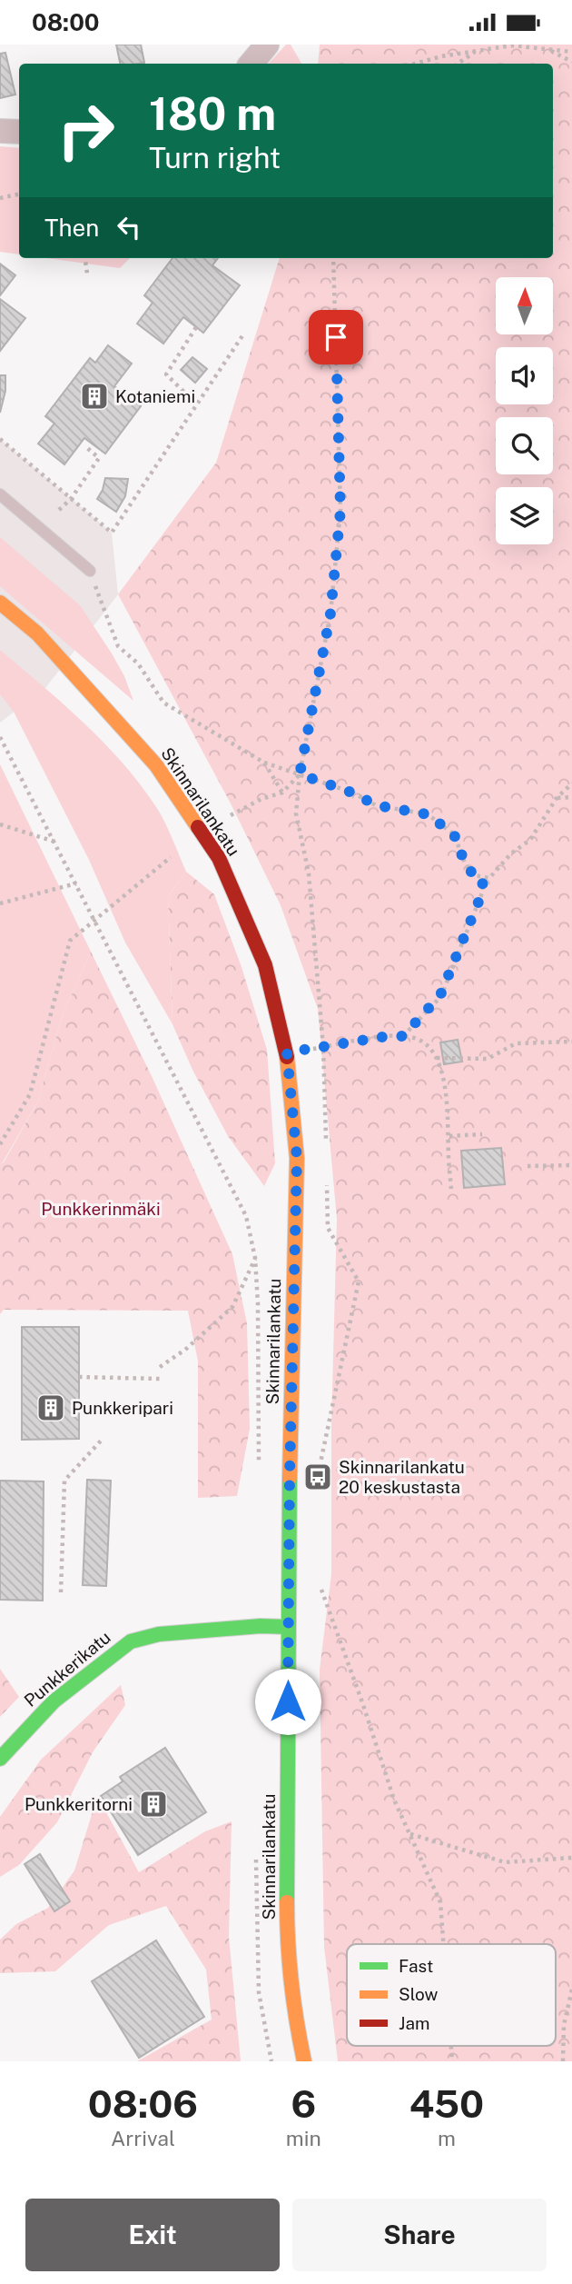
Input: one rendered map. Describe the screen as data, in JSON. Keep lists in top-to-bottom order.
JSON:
{
  "streets": {
    "main road": ["Skinnarilankatu", "Punkkerikatu"]
  },
  "crossings": [
    ["Skinnarilankatu", "Punkkerikatu"]
  ],
  "parks": ["Punkkerinmäki"],
  "places": {
    "building": ["Kotaniemi", "Punkkeripari", "Punkkeritorni"],
    "bus stop": ["Skinnarilankatu 20 keskustasta"]
  },
  "legend": ["Fast", "Slow", "Jam"],
  "north": "top",
  "page": {
    "status": "08:00",
    "turn": ["180 m", "Turn right"],
    "then": "Then",
    "eta": [
      "08:06",
      "Arrival",
      "6",
      "min",
      "450",
      "m"
    ],
    "buttons": ["Exit", "Share"]
  }
}
